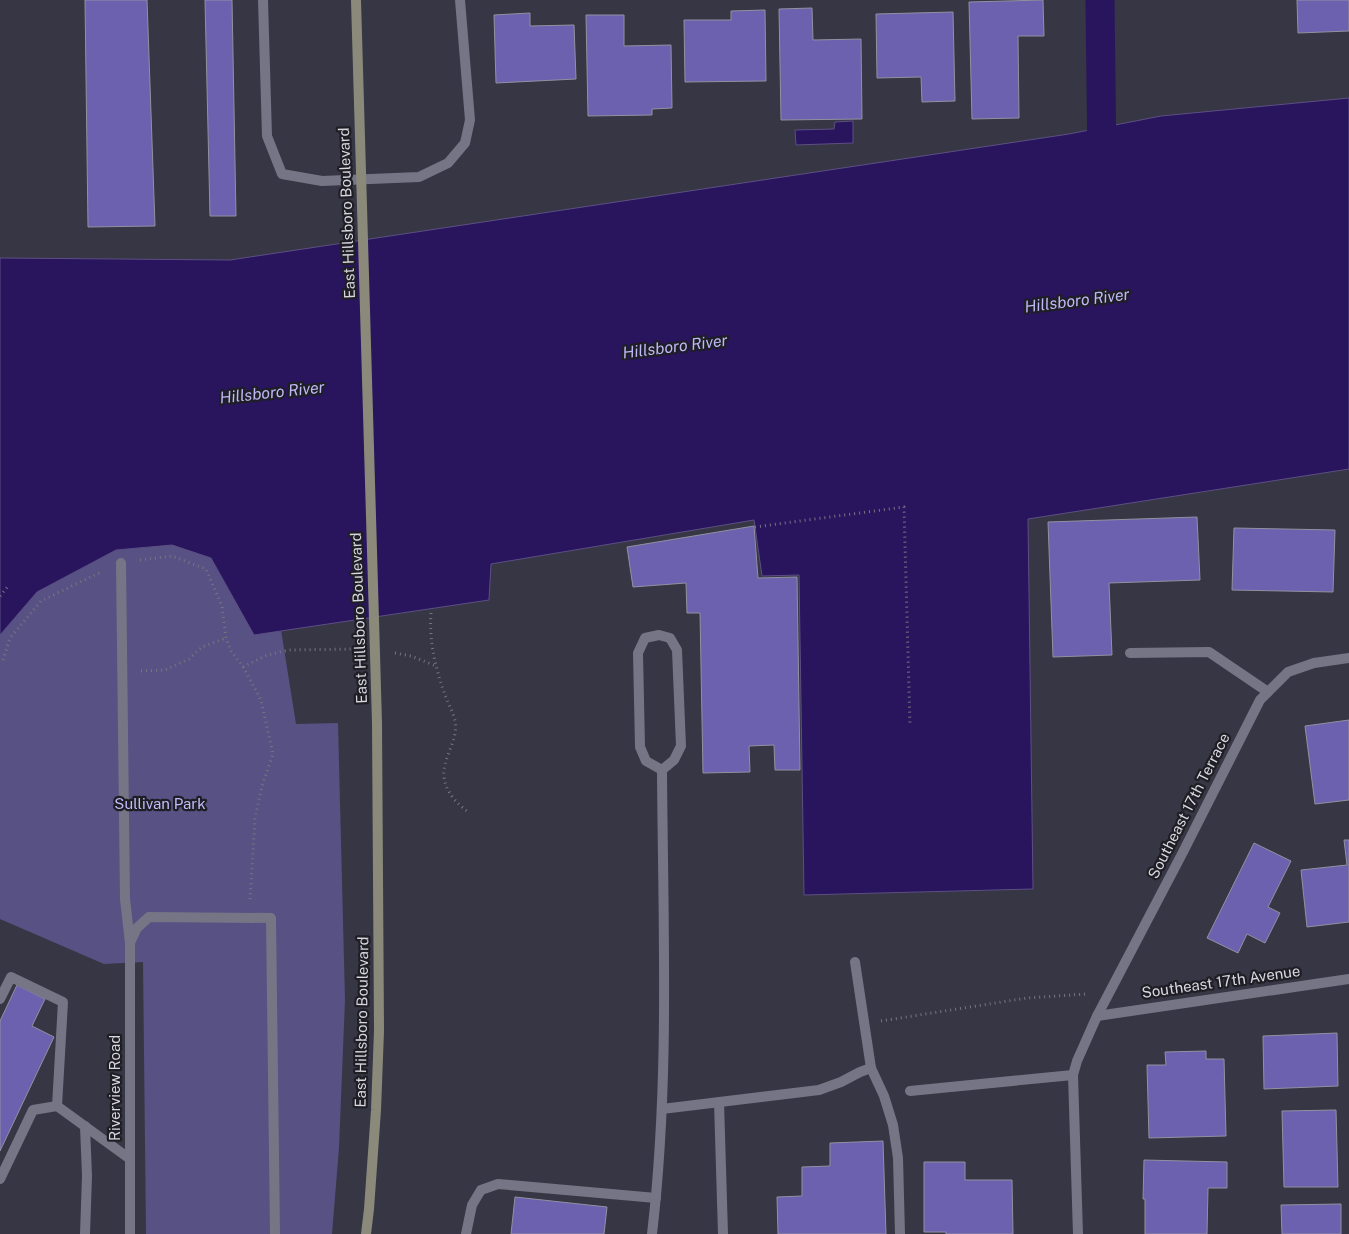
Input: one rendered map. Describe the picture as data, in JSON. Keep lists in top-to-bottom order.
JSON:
{
  "streets": {
    "main road": ["East Hillsboro Boulevard"],
    "street": ["Southeast 17th Terrace", "Southeast 17th Avenue", "Riverview Road"]
  },
  "crossings": [
    ["Southeast 17th Terrace", "Southeast 17th Avenue"]
  ],
  "water": ["Hillsboro River"],
  "parks": ["Sullivan Park"]
}
